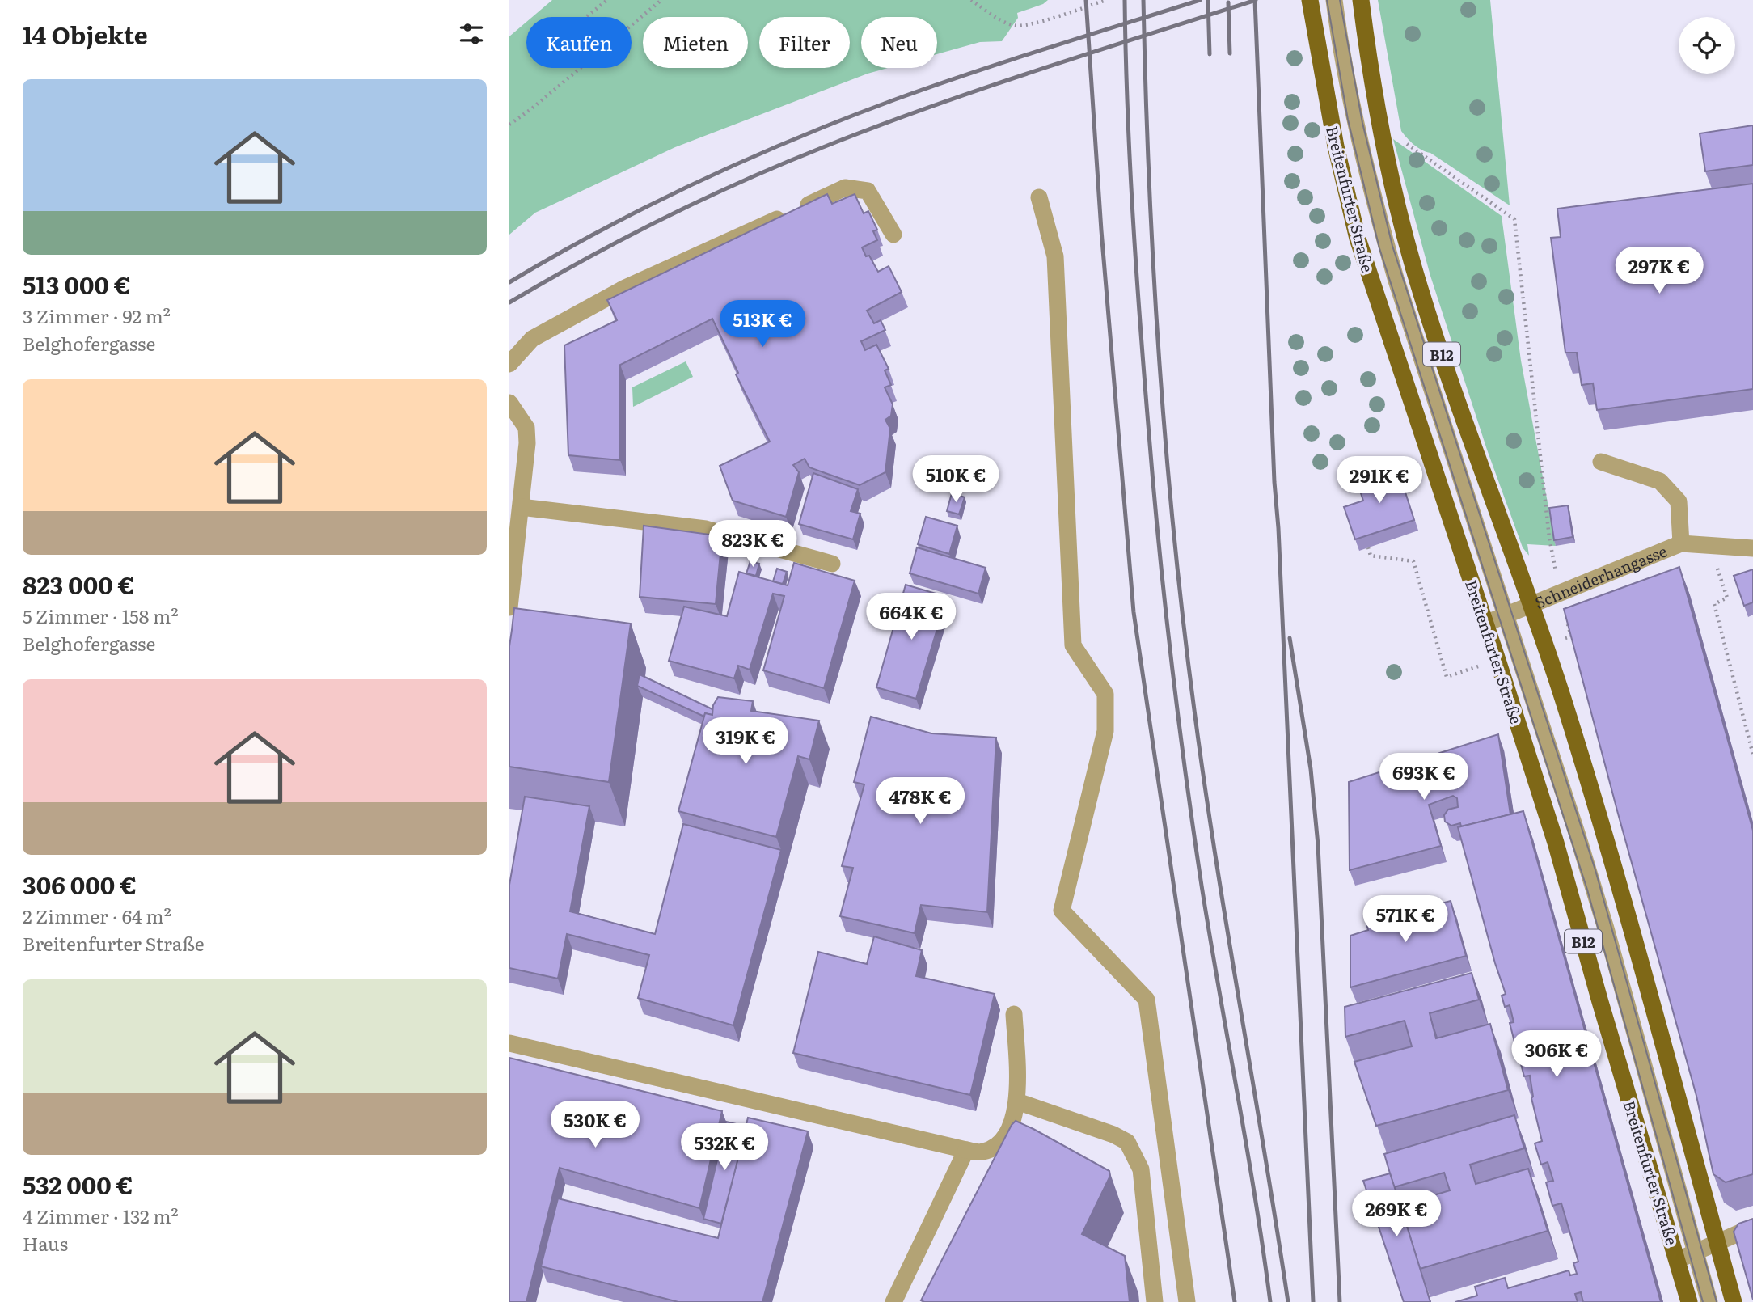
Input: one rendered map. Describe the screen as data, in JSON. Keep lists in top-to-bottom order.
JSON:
{
  "streets": {
    "main road": ["Breitenfurter Straße", "B12"],
    "street": ["Schneiderhangasse"]
  },
  "crossings": [
    ["Breitenfurter Straße", "Schneiderhangasse"],
    ["B12", "Schneiderhangasse"]
  ],
  "page": {
    "heading": "14 Objekte",
    "chip": [
      "Kaufen",
      "Mieten",
      "Filter",
      "Neu"
    ],
    "list": [
      {
        "name": "513 000 €",
        "note": "3 Zimmer · 92 m² · Belghofergasse"
      },
      {
        "name": "823 000 €",
        "note": "5 Zimmer · 158 m² · Belghofergasse"
      },
      {
        "name": "306 000 €",
        "note": "2 Zimmer · 64 m² · Breitenfurter Straße"
      },
      {
        "name": "532 000 €",
        "note": "4 Zimmer · 132 m² · Haus"
      }
    ],
    "price": [
      "297K €",
      "513K €",
      "510K €",
      "291K €",
      "823K €",
      "664K €",
      "319K €",
      "693K €",
      "478K €",
      "571K €",
      "306K €",
      "530K €",
      "532K €",
      "269K €"
    ]
  }
}
